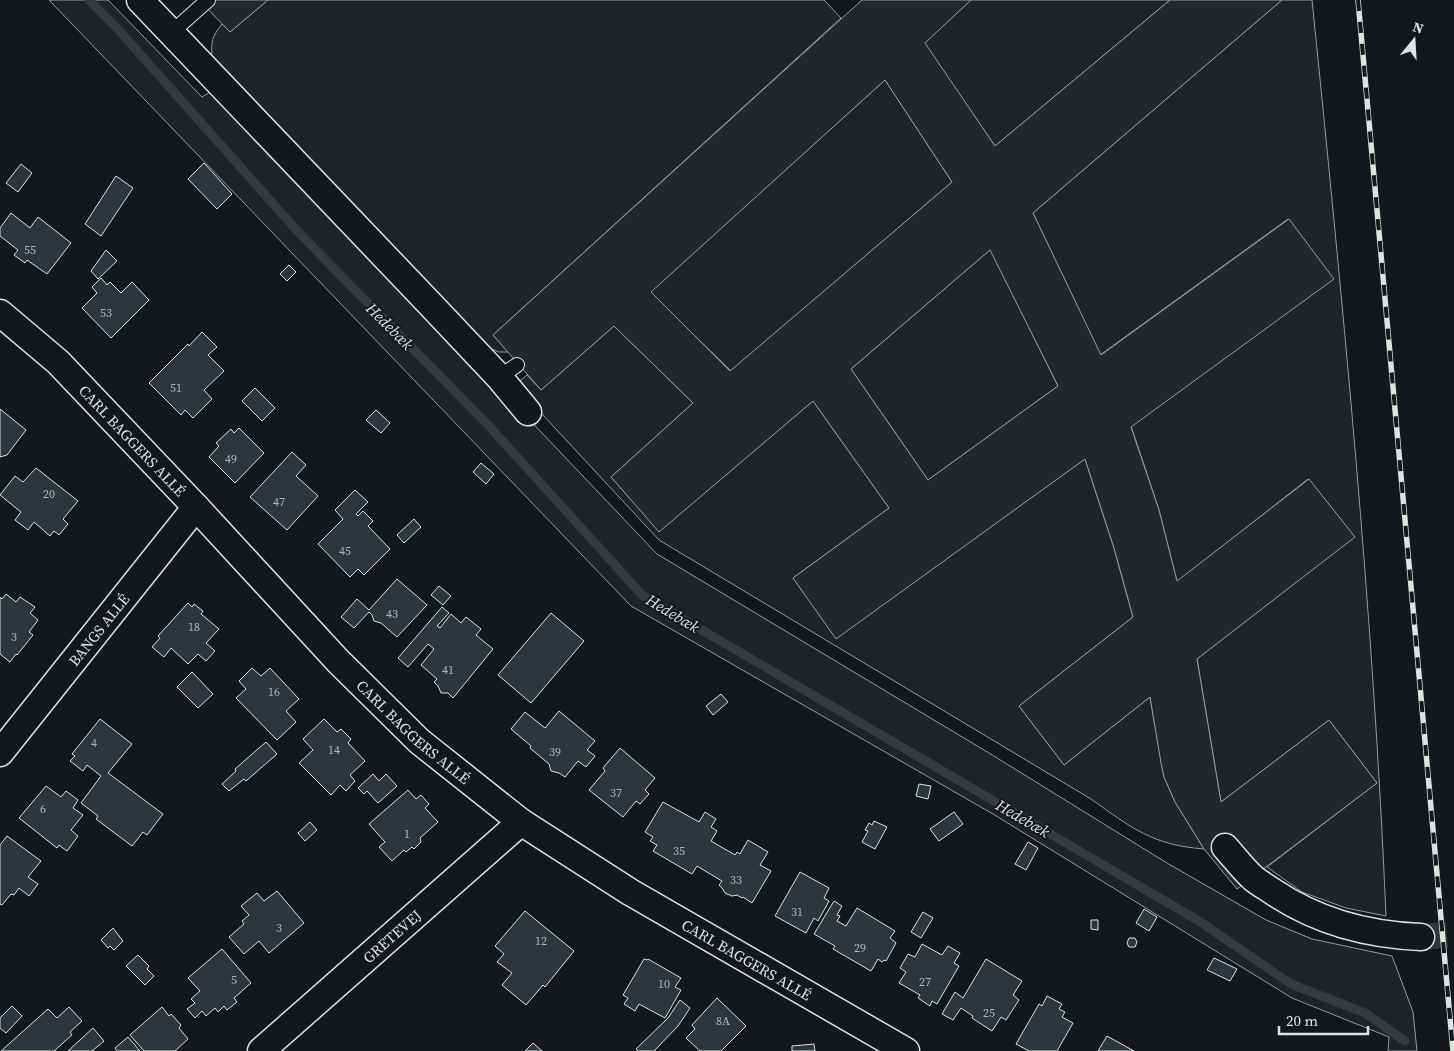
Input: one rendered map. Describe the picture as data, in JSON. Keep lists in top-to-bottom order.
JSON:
{
  "streets": {
    "street": ["CARL BAGGERS ALLÉ", "BANGS ALLÉ", "GRETEVEJ"]
  },
  "crossings": [
    ["CARL BAGGERS ALLÉ", "BANGS ALLÉ"],
    ["CARL BAGGERS ALLÉ", "GRETEVEJ"]
  ],
  "water": ["Hedebæk"],
  "house_numbers": [
    "55",
    "53",
    "51",
    "49",
    "20",
    "47",
    "45",
    "43",
    "18",
    "3",
    "41",
    "16",
    "4",
    "14",
    "39",
    "37",
    "6",
    "1",
    "35",
    "33",
    "31",
    "3",
    "12",
    "29",
    "5",
    "27",
    "10",
    "25",
    "8A"
  ],
  "scale_bar": "20 m",
  "north": "top"
}
